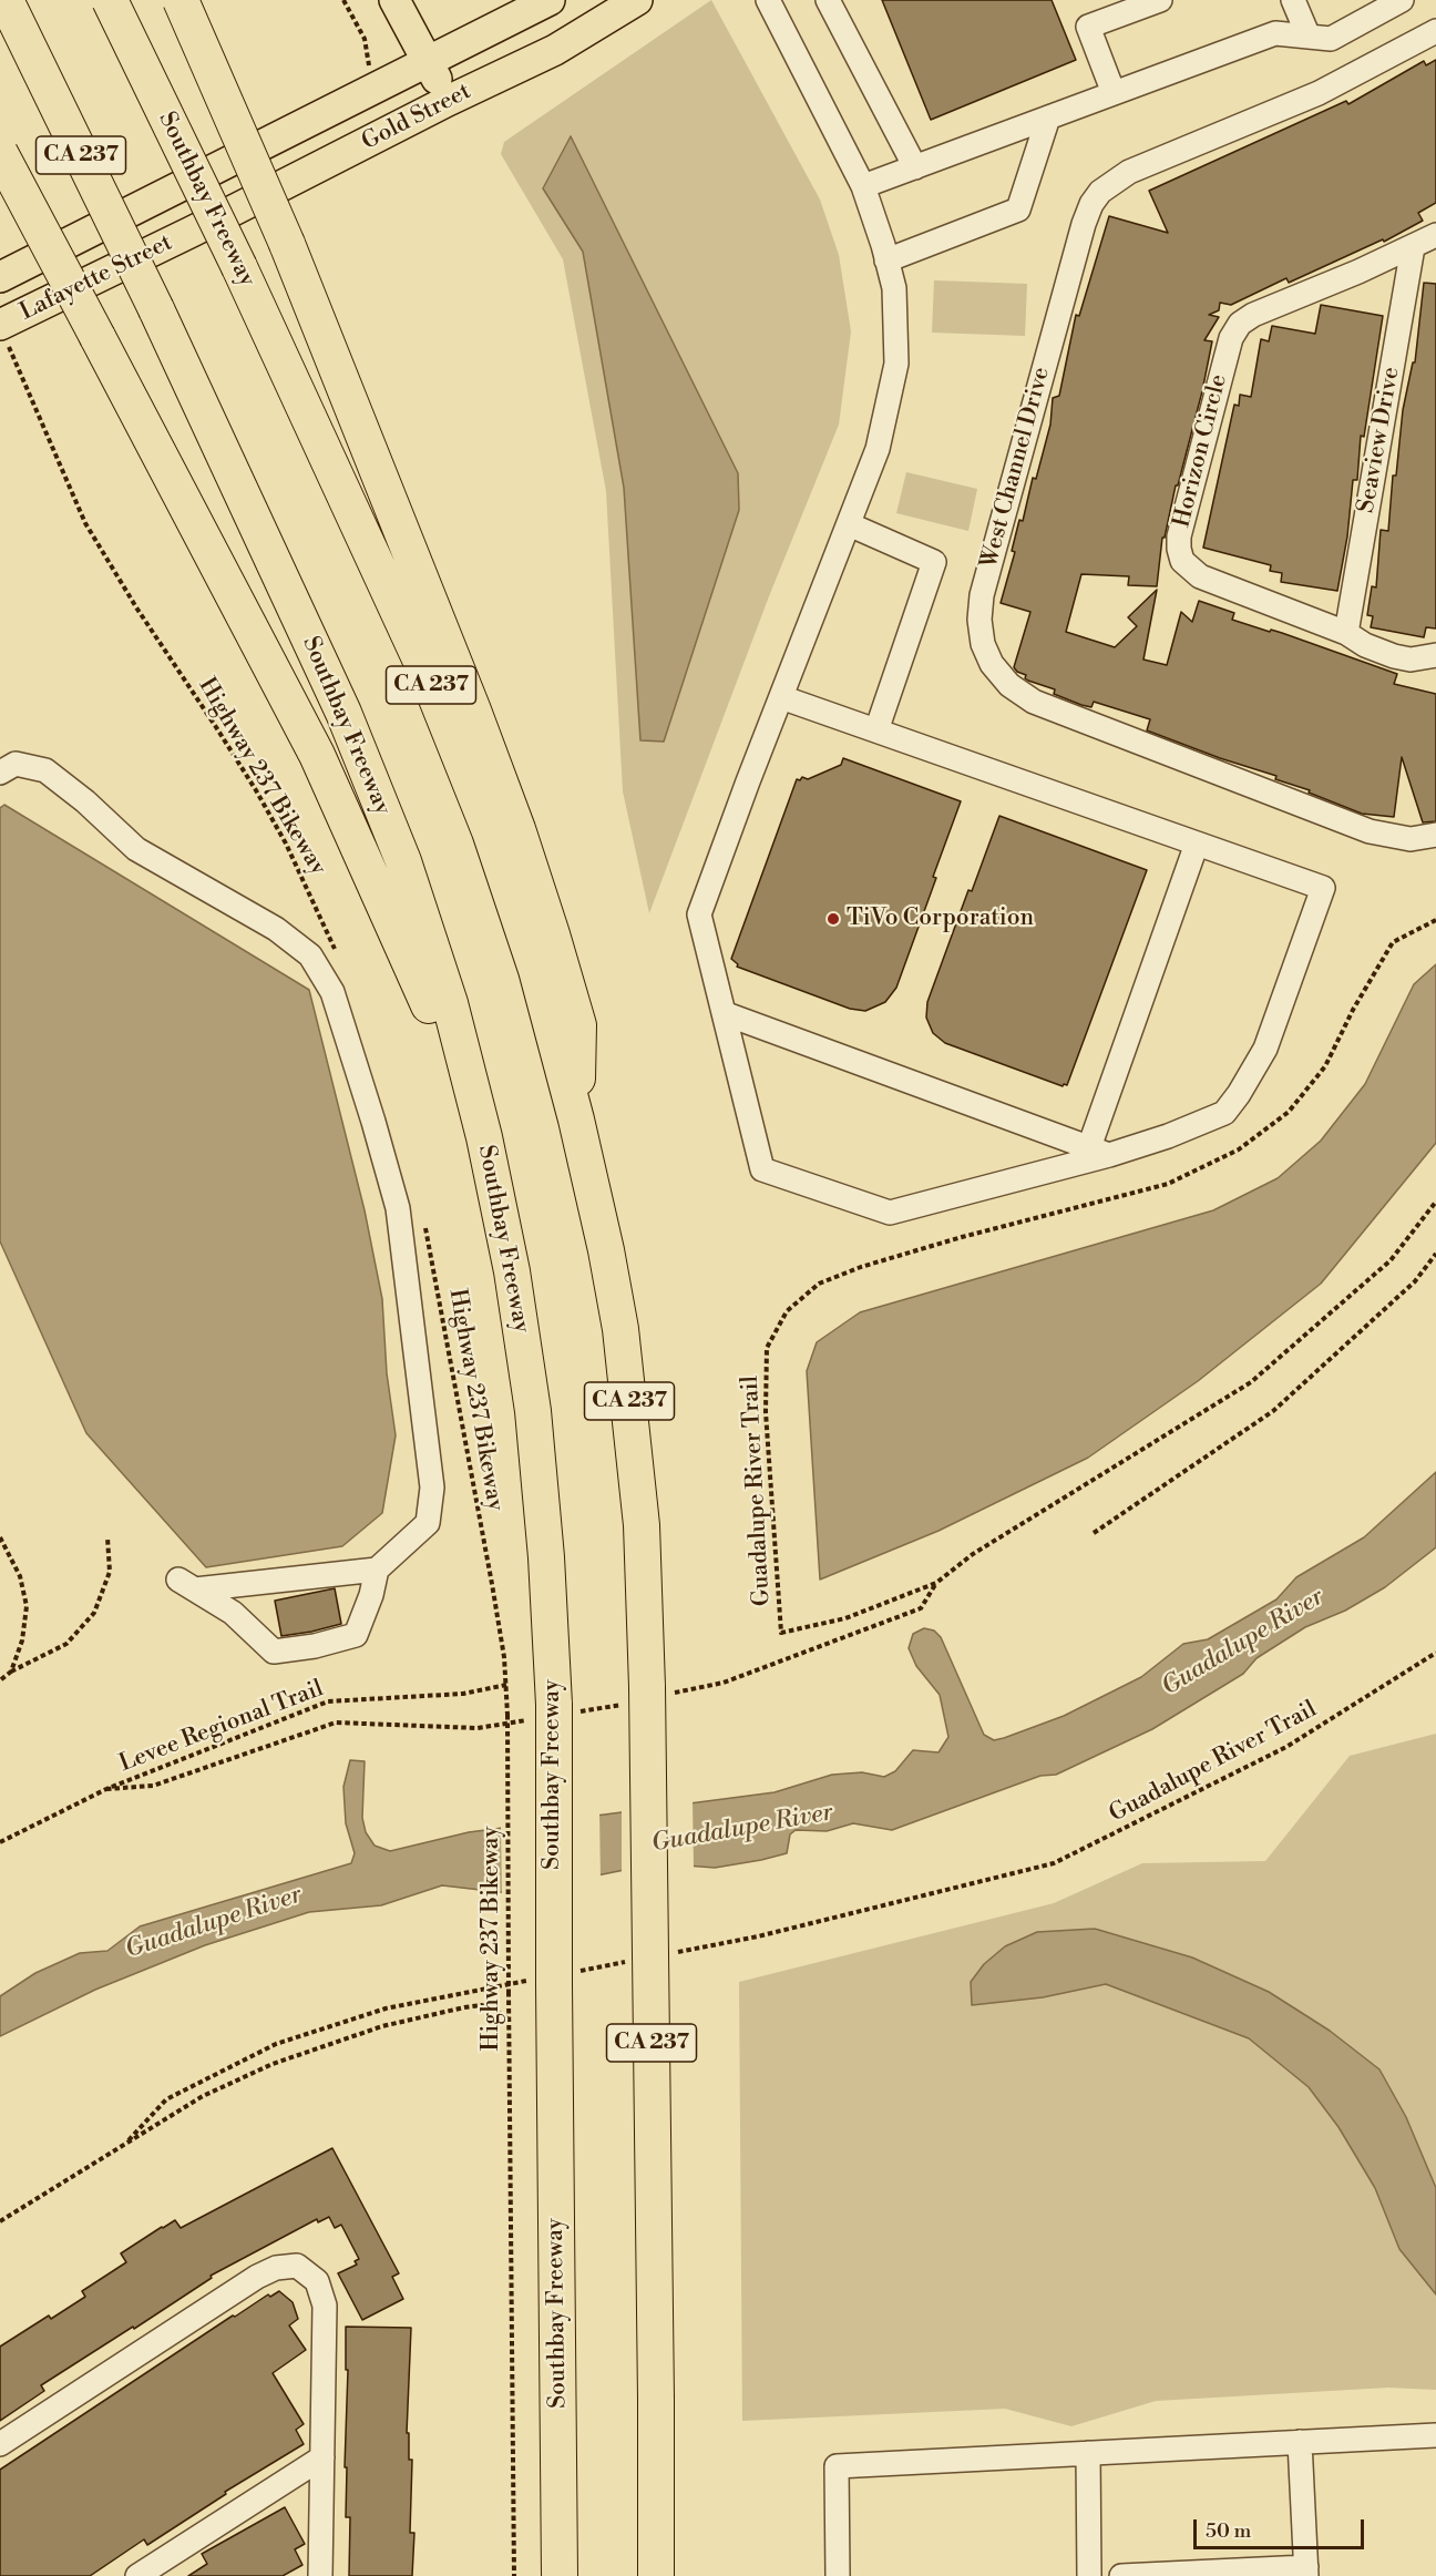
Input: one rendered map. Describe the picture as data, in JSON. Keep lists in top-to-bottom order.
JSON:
{
  "streets": {
    "highway": ["CA 237", "Southbay Freeway"],
    "main road": ["Gold Street", "Lafayette Street"],
    "street": ["Seaview Drive", "Horizon Circle", "West Channel Drive"],
    "path": ["Highway 237 Bikeway", "Guadalupe River Trail", "Levee Regional Trail"]
  },
  "crossings": [
    ["Gold Street", "Lafayette Street"],
    ["Lafayette Street", "Highway 237 Bikeway"],
    ["Seaview Drive", "Horizon Circle"],
    ["Highway 237 Bikeway", "Levee Regional Trail"]
  ],
  "water": ["Guadalupe River"],
  "places": ["TiVo Corporation"],
  "scale_bar": "50 m"
}
